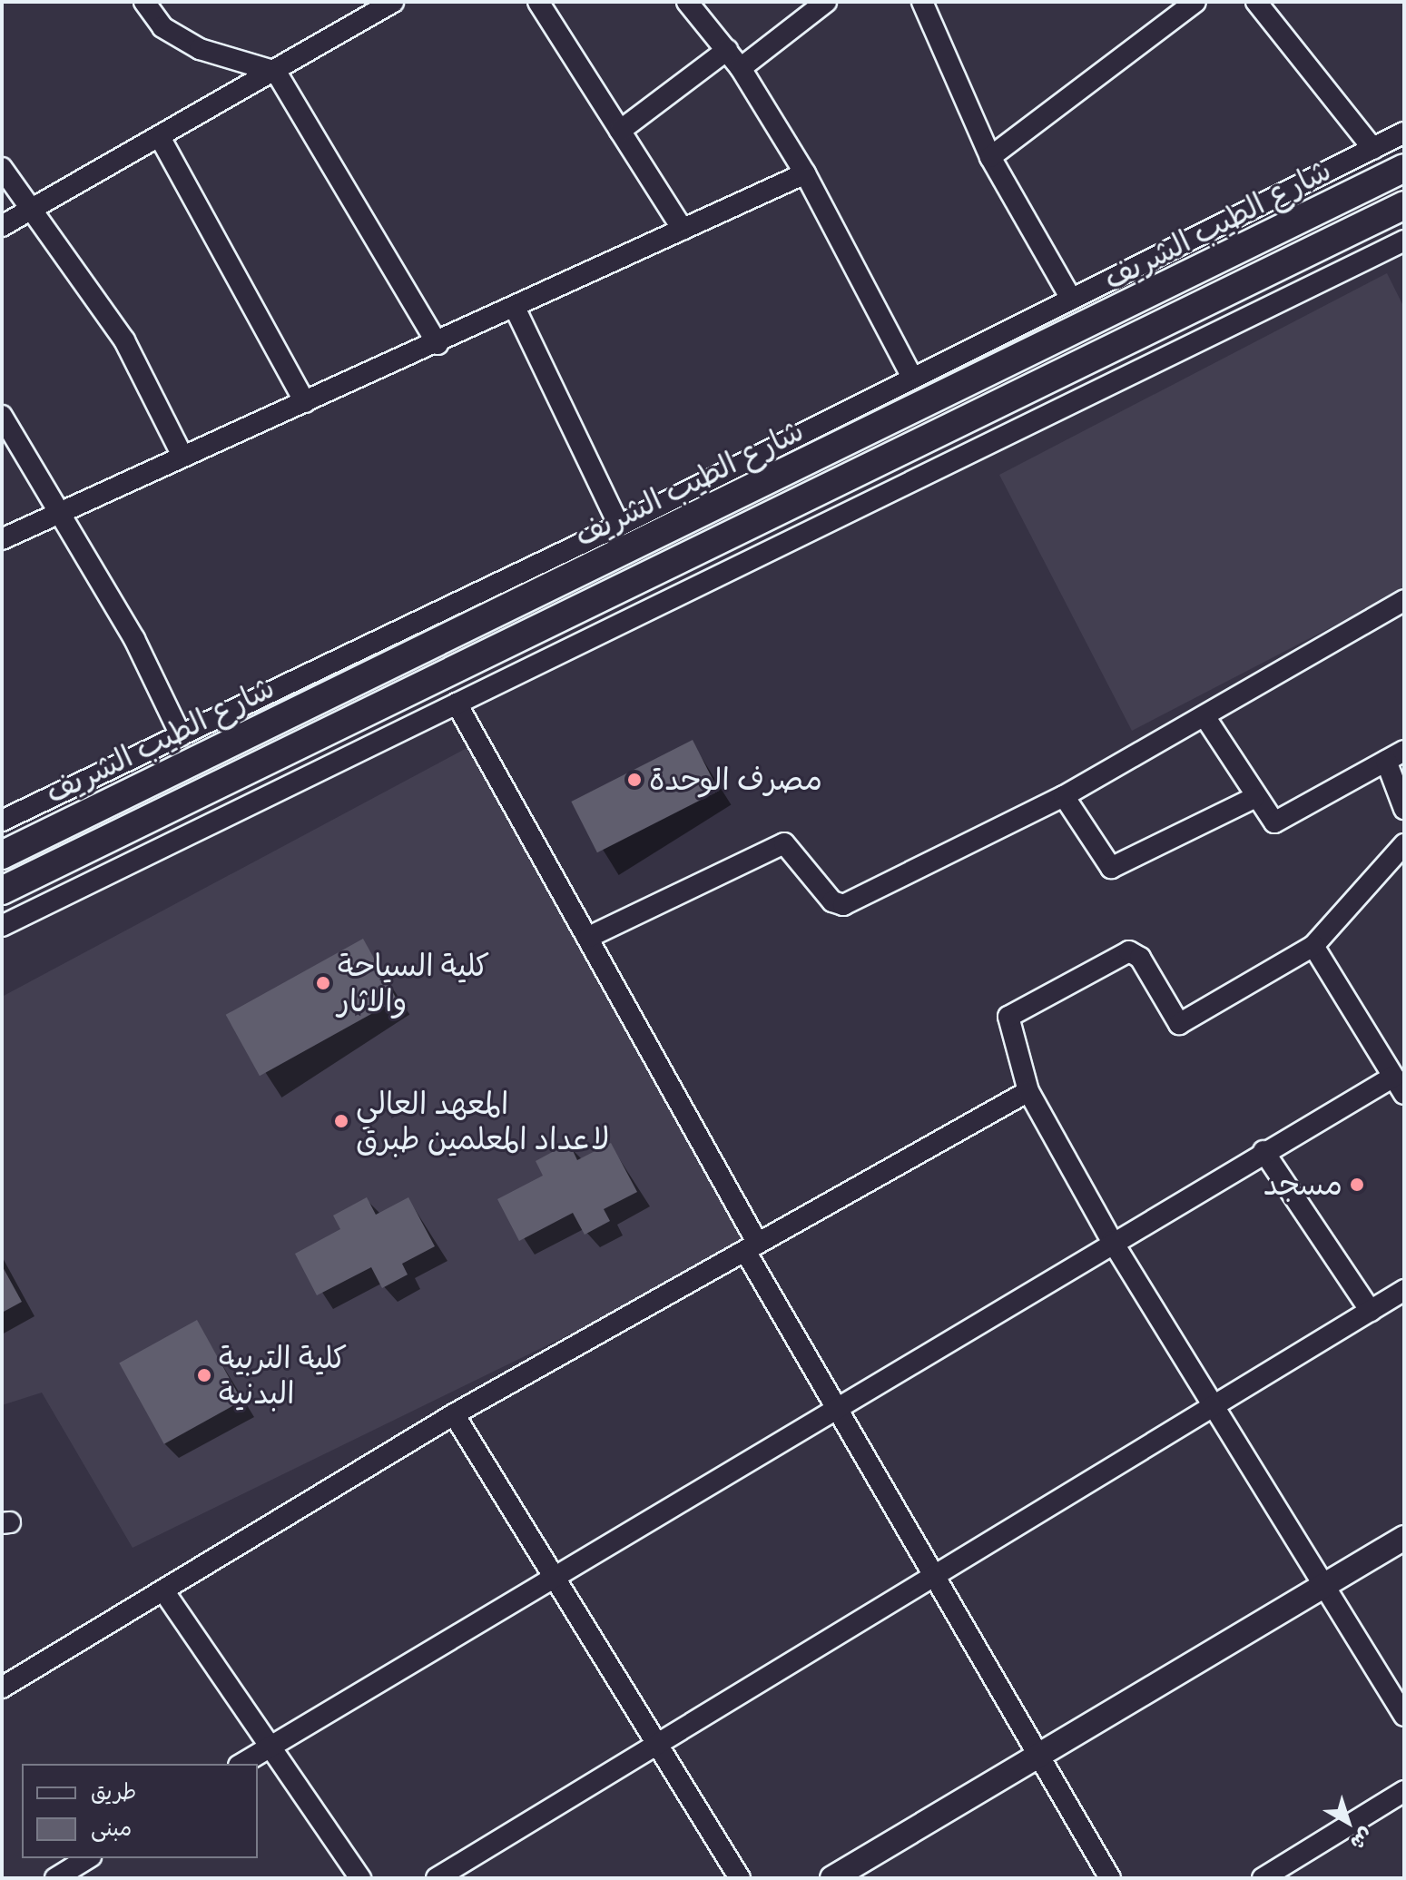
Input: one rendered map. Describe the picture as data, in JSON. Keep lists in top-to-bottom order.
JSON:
{
  "streets": {
    "main road": ["شارع الطيب الشريف"]
  },
  "places": [
    "مصرف الوحدة",
    "كلية السياحة والاثار",
    "المعهد العالي لاعداد المعلمين طبرق",
    "مسجد",
    "كلية التربية البدنية"
  ],
  "legend": ["طريق", "مبنى"],
  "north": "bottom right"
}
